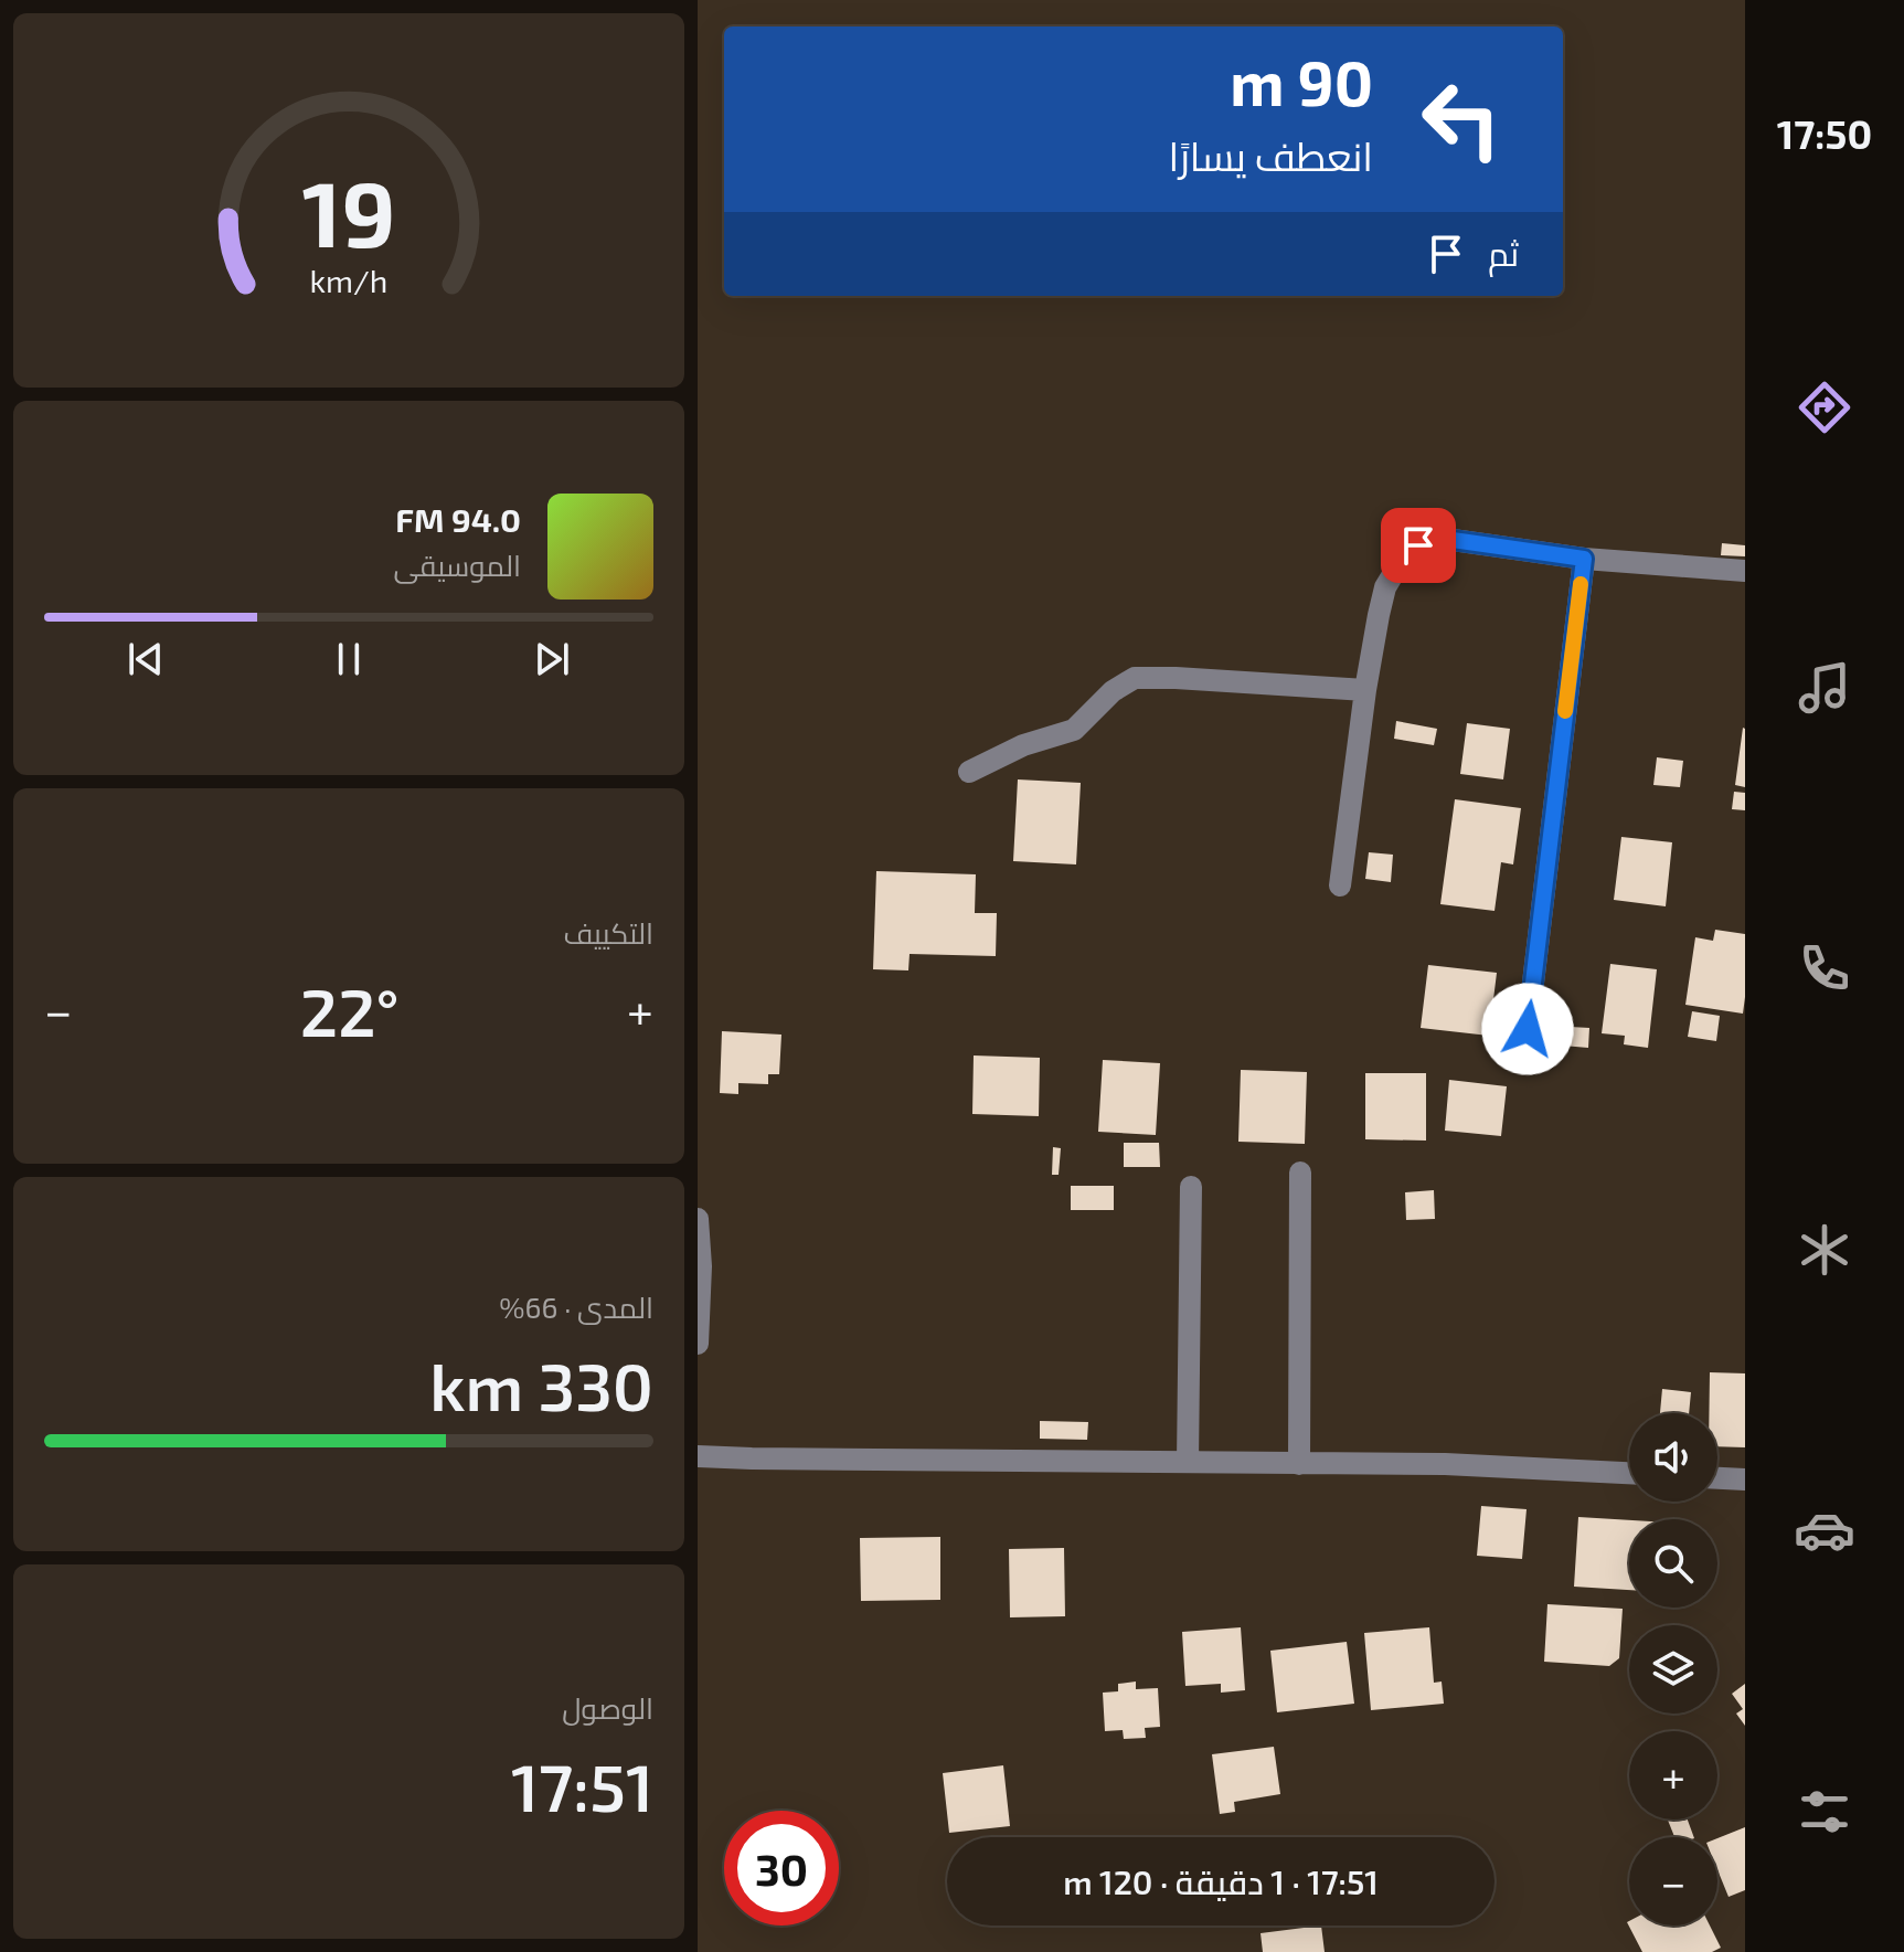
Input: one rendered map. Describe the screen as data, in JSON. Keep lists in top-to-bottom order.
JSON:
{
  "page": {
    "tabs": "17:50",
    "turn": ["90 m", "انعطف يسارًا"],
    "then": "ثم",
    "song": ["94.0 FM", "الموسيقى"],
    "tile": [
      "التكييف",
      ["المدى · 66%", "330 km"],
      ["الوصول", "17:51"]
    ],
    "heat": ["−", "22°", "+"],
    "map_buttons": ["+", "−"],
    "limit": "30",
    "trip": "17:51 · 1 دقيقة · 120 m",
    "gauge": ["19", "km/h"]
  }
}
